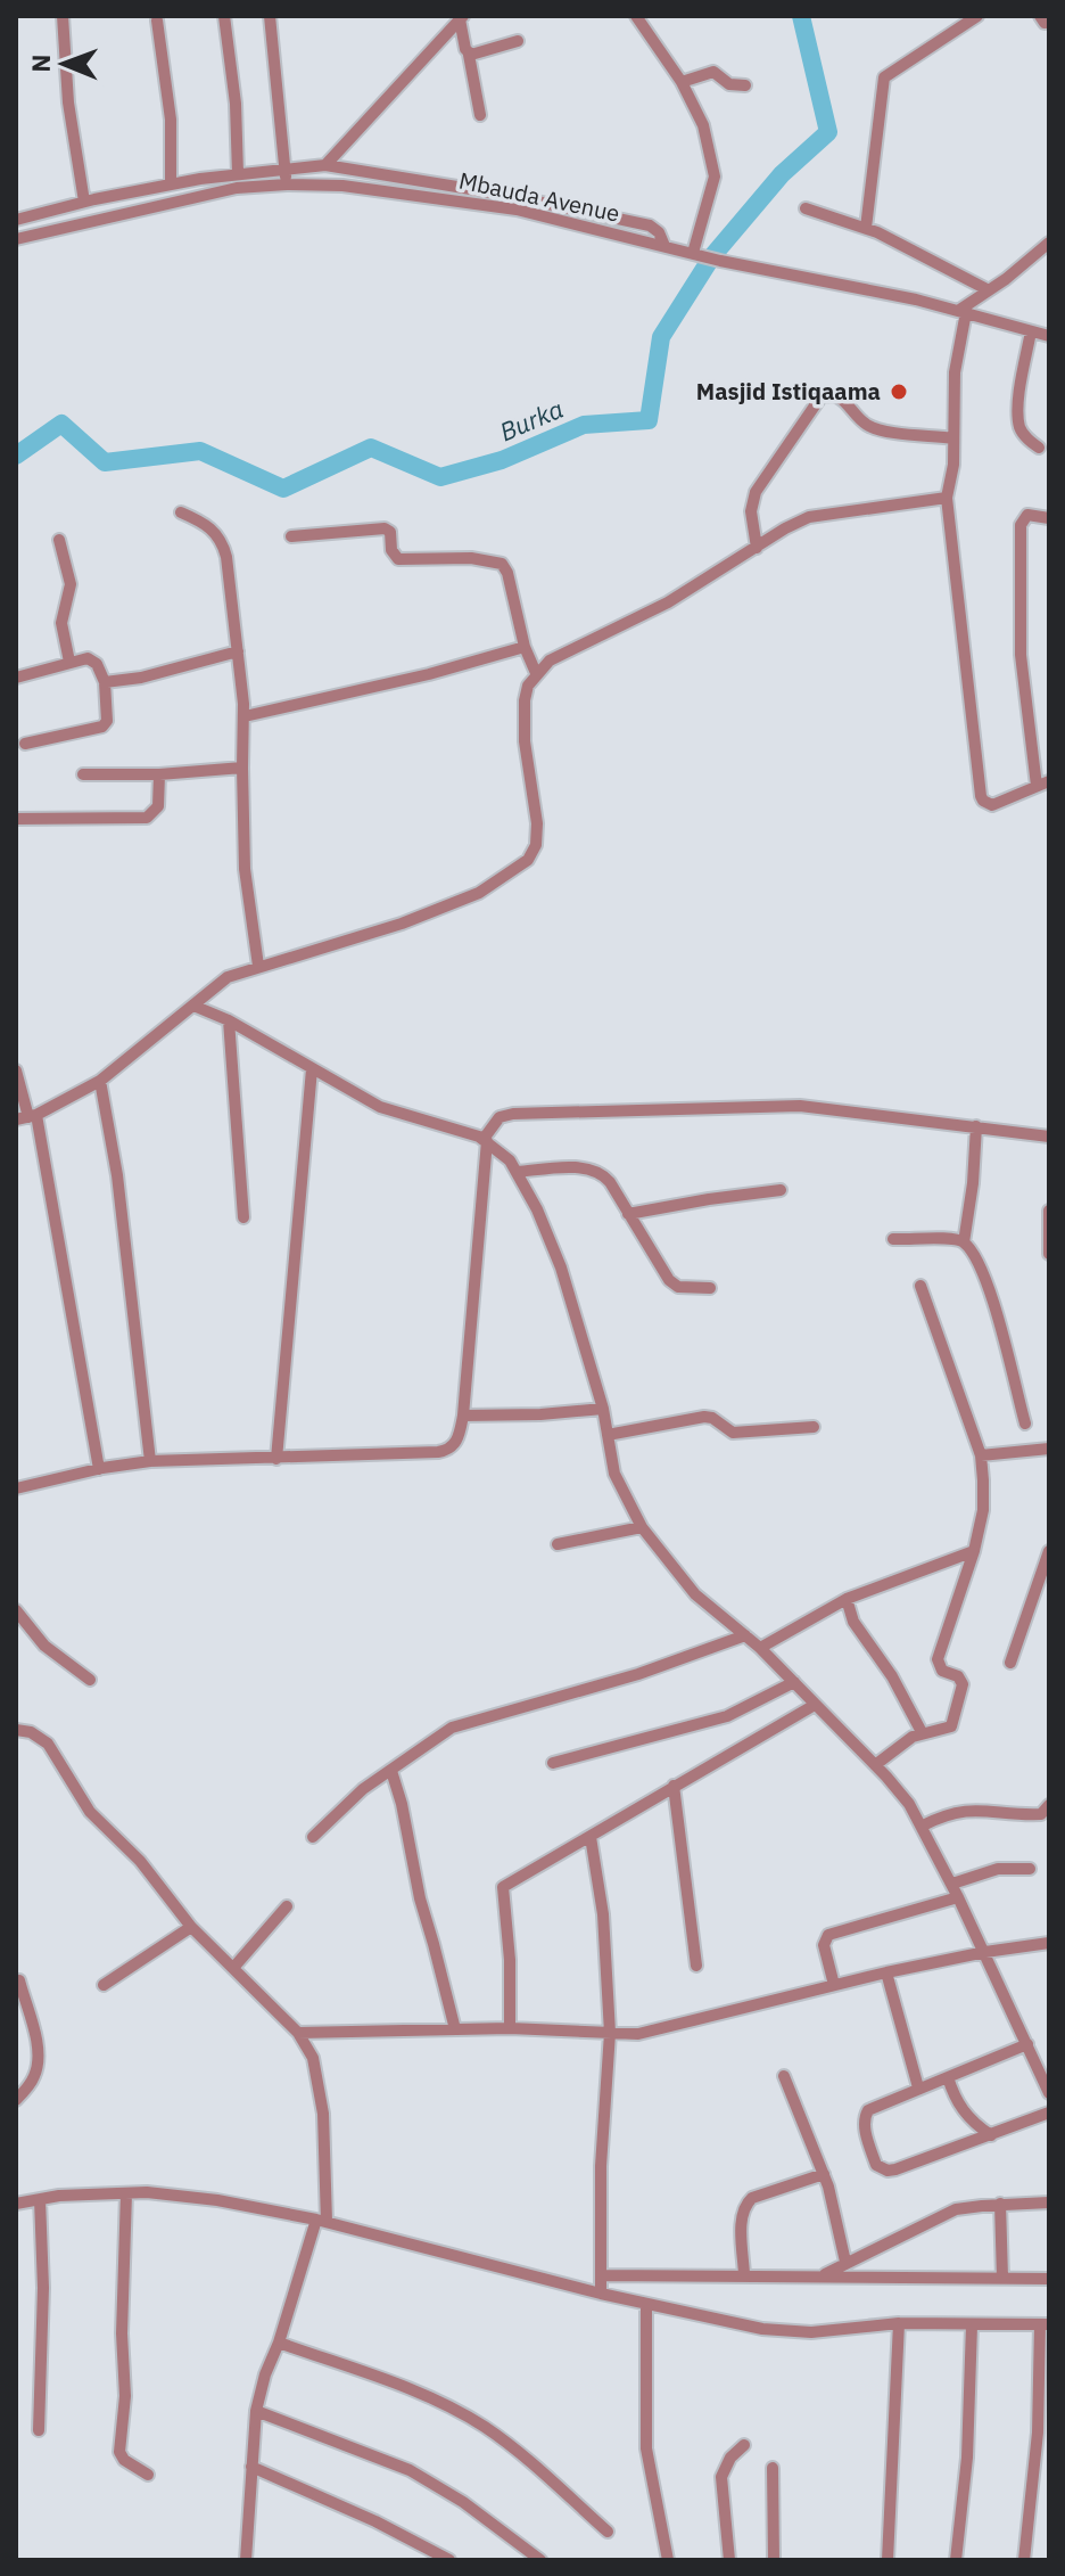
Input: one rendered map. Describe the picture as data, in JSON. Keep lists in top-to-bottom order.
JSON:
{
  "streets": {
    "street": ["Mbauda Avenue"]
  },
  "water": ["Burka"],
  "places": ["Masjid Istiqaama"],
  "north": "left"
}
